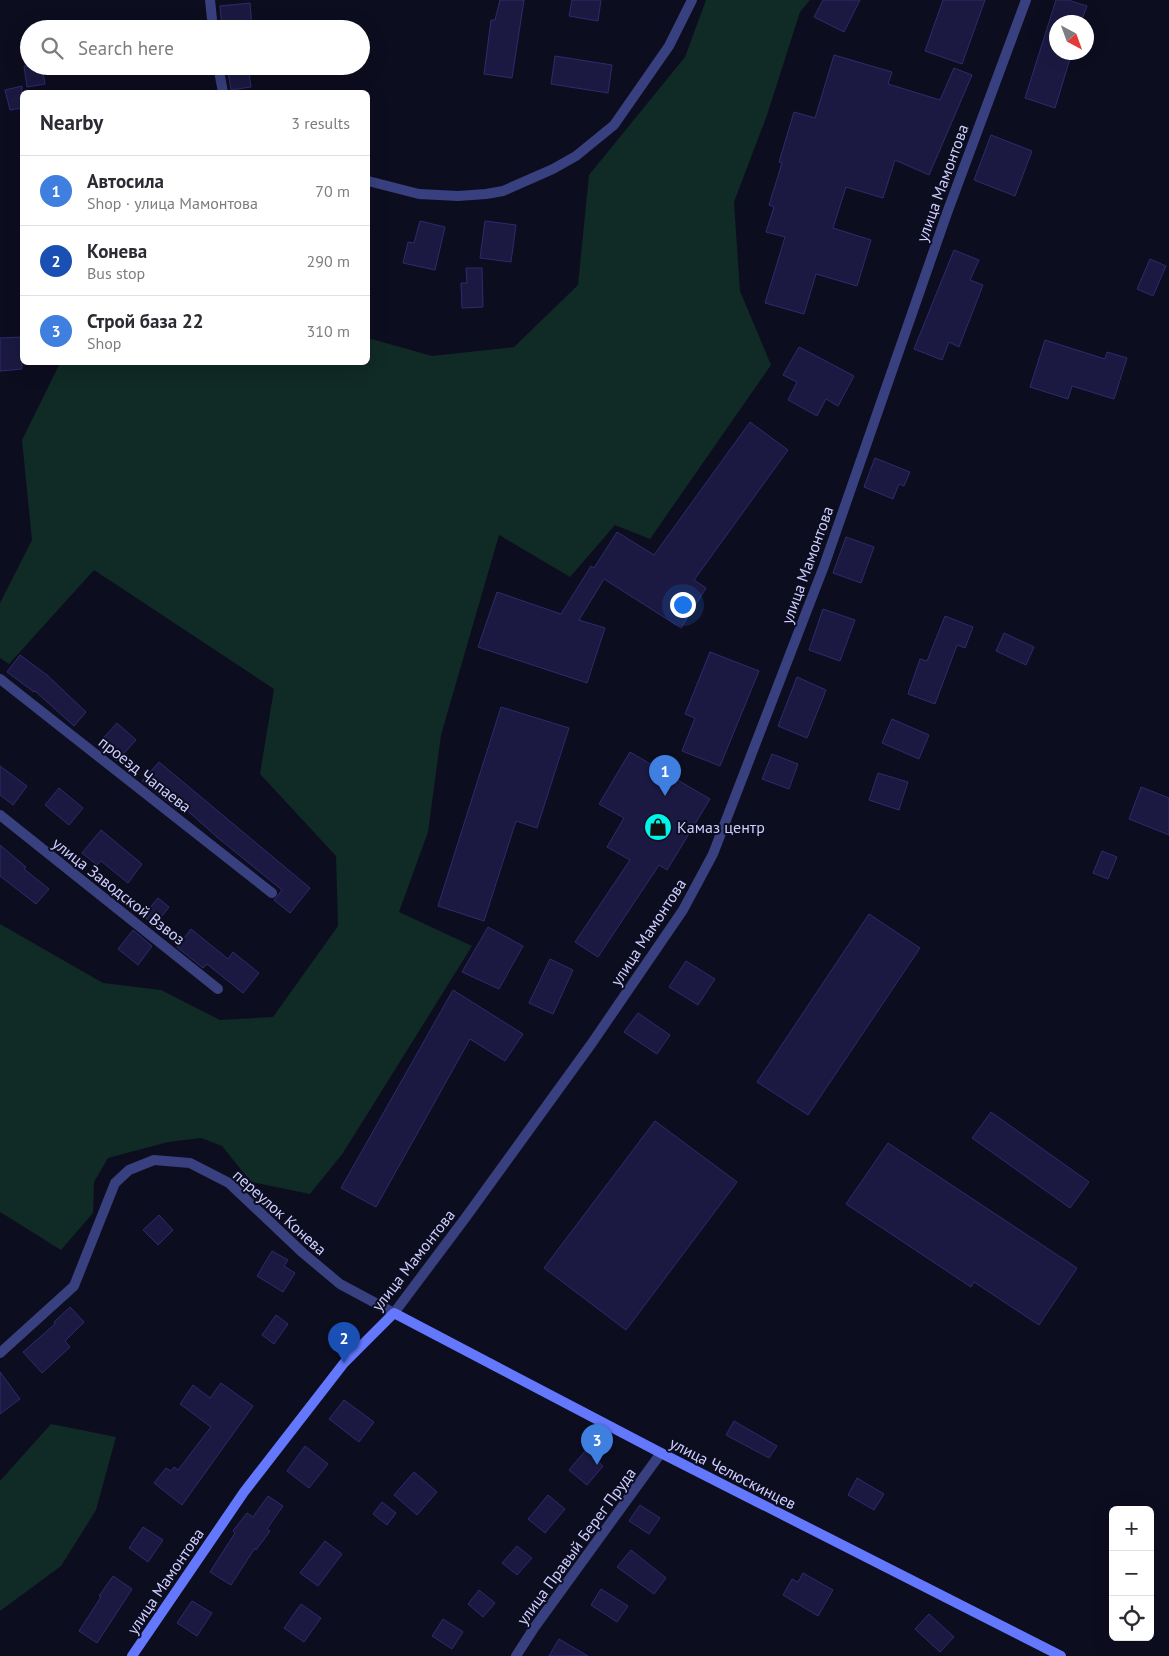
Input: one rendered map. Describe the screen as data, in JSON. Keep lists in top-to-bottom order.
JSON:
{
  "streets": {
    "main road": ["улица Мамонтова", "улица Челюскинцев"],
    "street": [
      "проезд Чапаева",
      "улица Заводской Взвоз",
      "переулок Конева",
      "улица Правый Берег Пруда"
    ]
  },
  "crossings": [
    ["улица Мамонтова", "переулок Конева"],
    ["улица Мамонтова", "улица Челюскинцев"],
    ["переулок Конева", "улица Челюскинцев"],
    ["улица Челюскинцев", "улица Правый Берег Пруда"]
  ],
  "places": {
    "shop": ["Камаз центр"]
  },
  "north": "bottom right",
  "page": {
    "search": "Search here",
    "heading": ["Nearby", "3 results"],
    "list": [
      {
        "mark": "1",
        "name": "Автосила",
        "note": "Shop · улица Мамонтова",
        "value": "70 m"
      },
      {
        "mark": "2",
        "name": "Конева",
        "note": "Bus stop",
        "value": "290 m"
      },
      {
        "mark": "3",
        "name": "Строй база 22",
        "note": "Shop",
        "value": "310 m"
      }
    ],
    "pins": ["1", "2", "3"],
    "map_buttons": ["+", "−"]
  }
}
